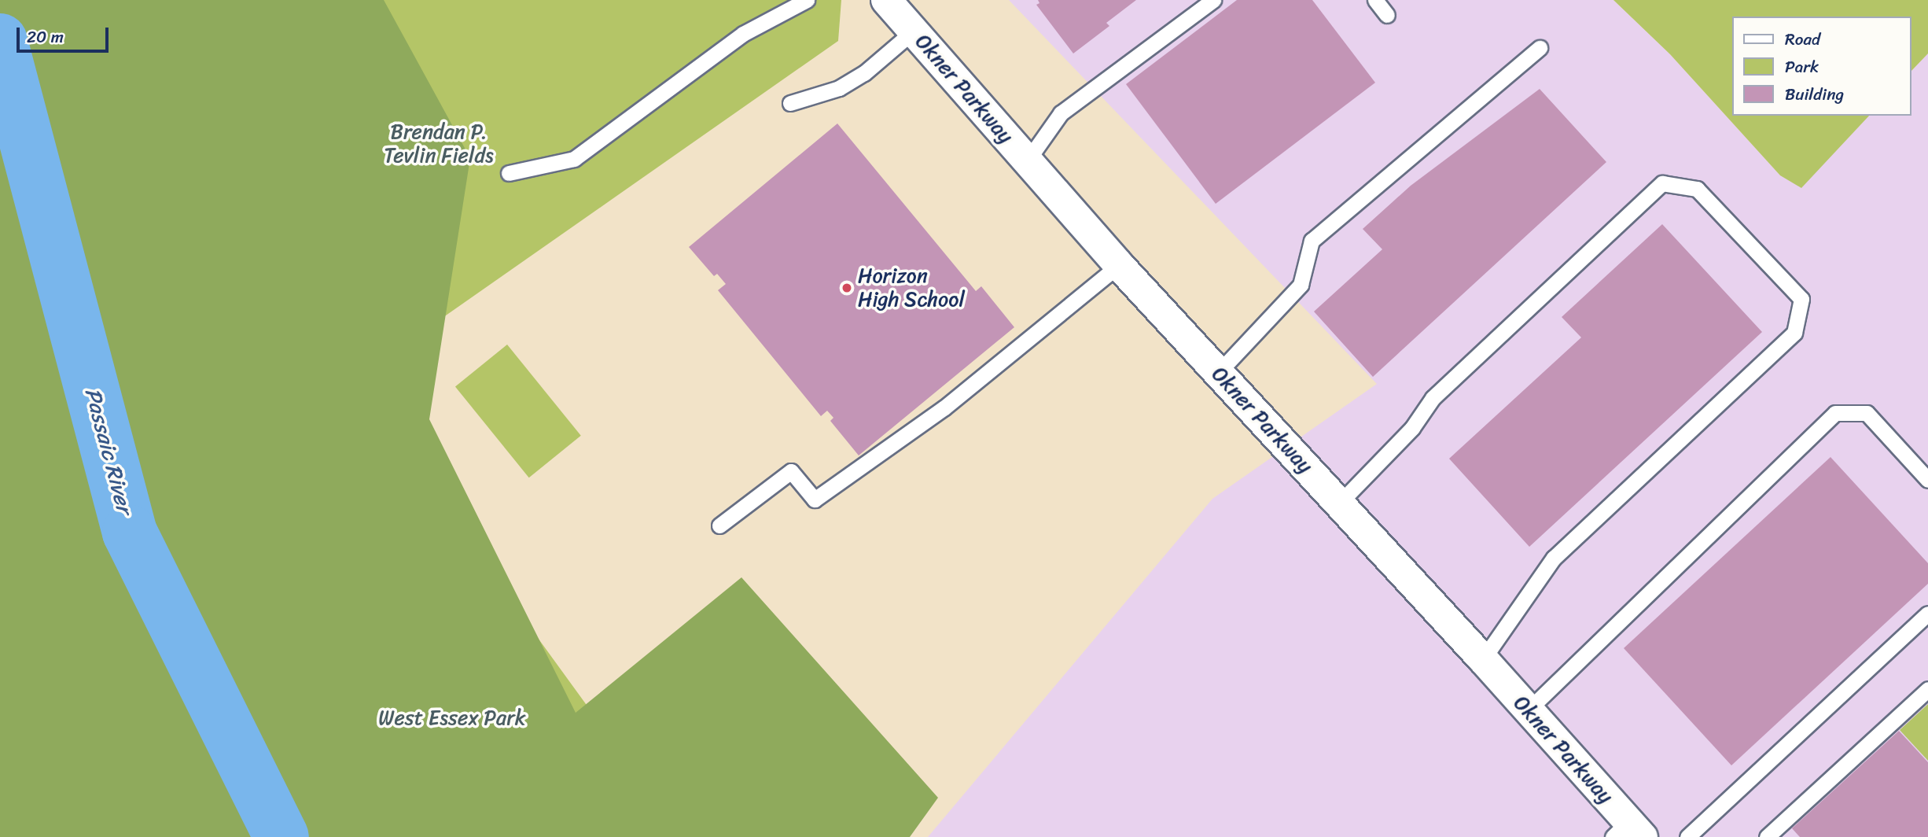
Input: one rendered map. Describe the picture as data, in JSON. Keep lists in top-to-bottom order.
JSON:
{
  "streets": {
    "street": ["Okner Parkway"]
  },
  "water": ["Passaic River"],
  "parks": ["Brendan P. Tevlin Fields", "West Essex Park"],
  "places": ["Horizon High School"],
  "legend": ["Road", "Park", "Building"],
  "scale_bar": "20 m"
}
